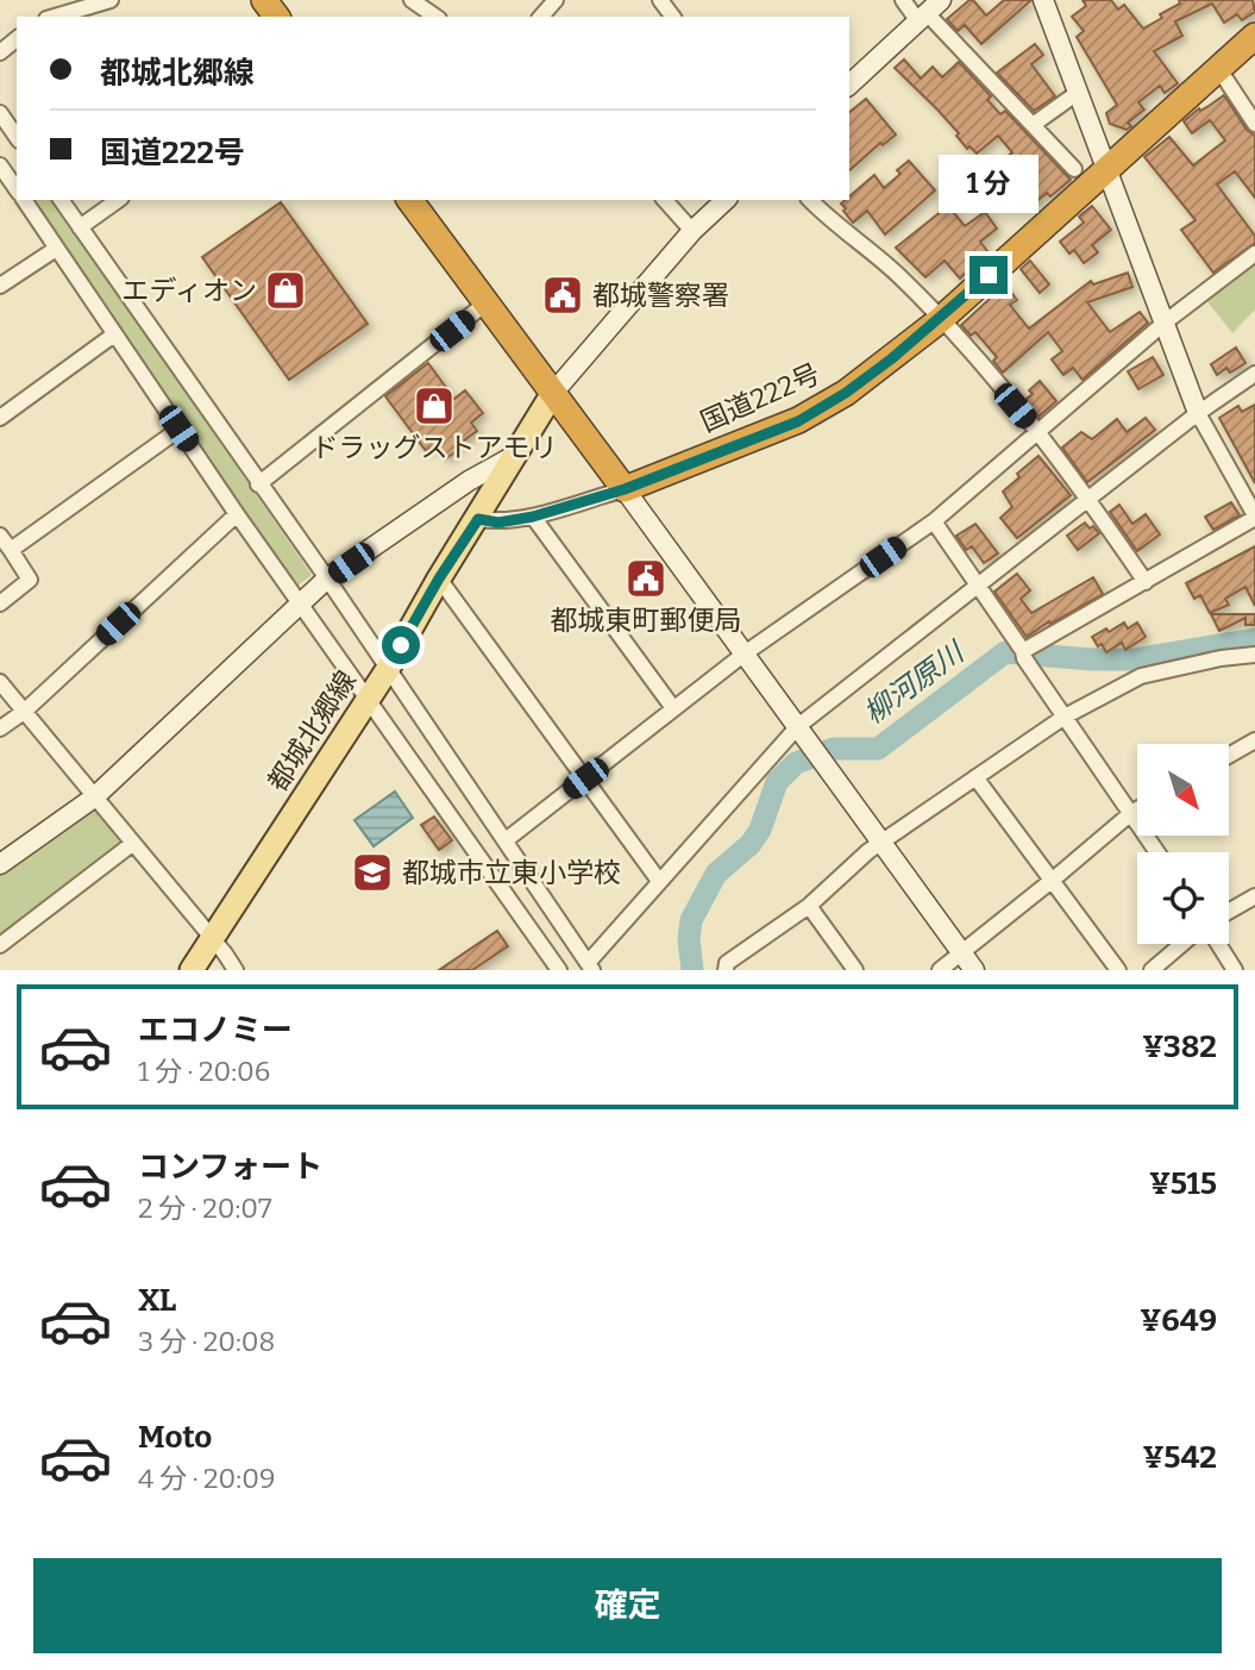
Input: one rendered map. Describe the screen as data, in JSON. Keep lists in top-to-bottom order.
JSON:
{
  "streets": {
    "highway": ["国道222号"],
    "main road": ["都城北郷線"]
  },
  "water": ["柳河原川"],
  "places": {
    "shop": ["エディオン", "ドラッグストアモリ"],
    "public building": ["都城警察署", "都城東町郵便局"],
    "school or university": ["都城市立東小学校"]
  },
  "north": "bottom right",
  "page": {
    "banner": ["都城北郷線", "国道222号"],
    "bubble": "1 分",
    "list": [
      {
        "name": "エコノミー",
        "note": "1 分 · 20:06",
        "value": "¥382"
      },
      {
        "name": "コンフォート",
        "note": "2 分 · 20:07",
        "value": "¥515"
      },
      {
        "name": "XL",
        "note": "3 分 · 20:08",
        "value": "¥649"
      },
      {
        "name": "Moto",
        "note": "4 分 · 20:09",
        "value": "¥542"
      }
    ],
    "buttons": "確定"
  }
}
